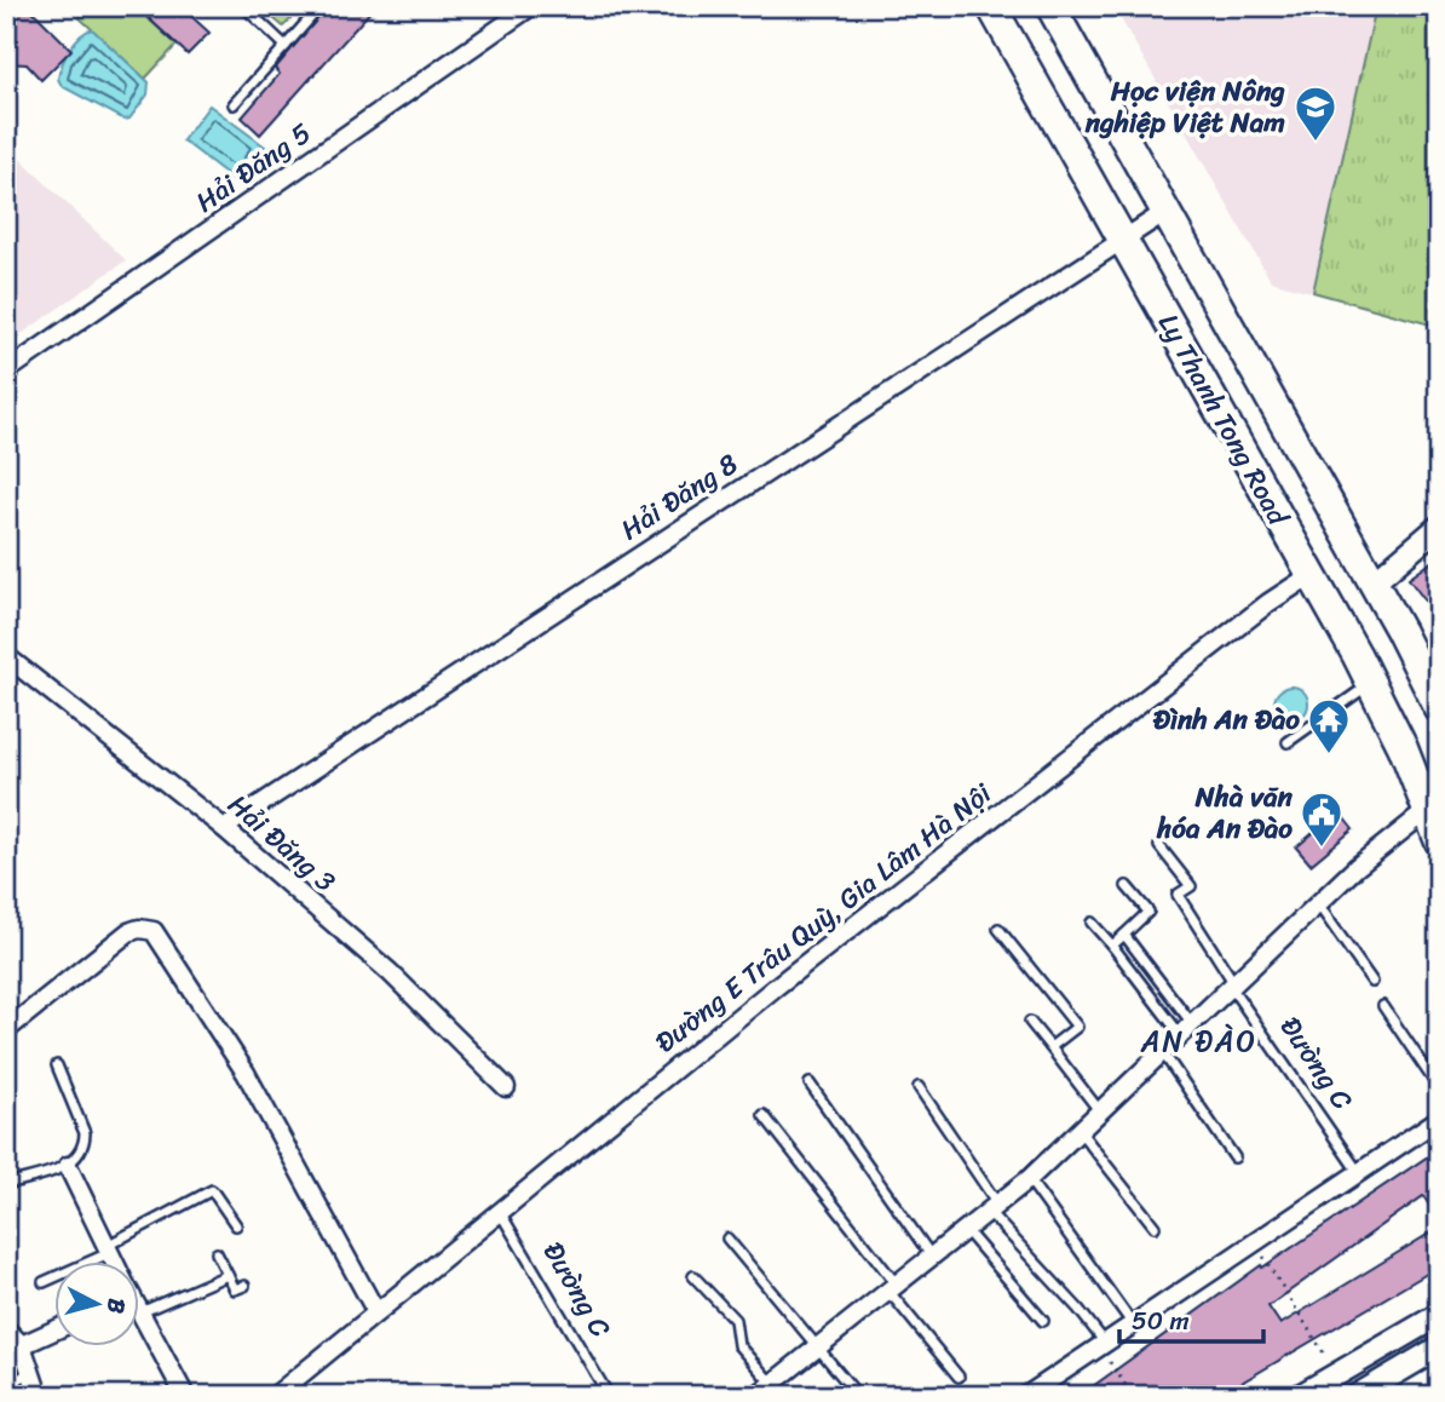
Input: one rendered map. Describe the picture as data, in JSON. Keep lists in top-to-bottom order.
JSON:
{
  "streets": {
    "main road": ["Ly Thanh Tong Road"],
    "street": [
      "Hải Đăng 5",
      "Hải Đăng 8",
      "Hải Đăng 3",
      "Đường E Trâu Quỳ, Gia Lâm Hà Nội"
    ],
    "lane": ["Đường C"]
  },
  "crossings": [
    ["Ly Thanh Tong Road", "Hải Đăng 8"],
    ["Ly Thanh Tong Road", "Đường E Trâu Quỳ, Gia Lâm Hà Nội"],
    ["Hải Đăng 8", "Hải Đăng 3"],
    ["Đường E Trâu Quỳ, Gia Lâm Hà Nội", "Đường C"]
  ],
  "districts": ["AN ĐÀO"],
  "places": {
    "school or university": ["Học viện Nông nghiệp Việt Nam"],
    "temple": ["Đình An Đào"],
    "public building": ["Nhà văn hóa An Đào"]
  },
  "scale_bar": "50 m",
  "north": "right"
}
